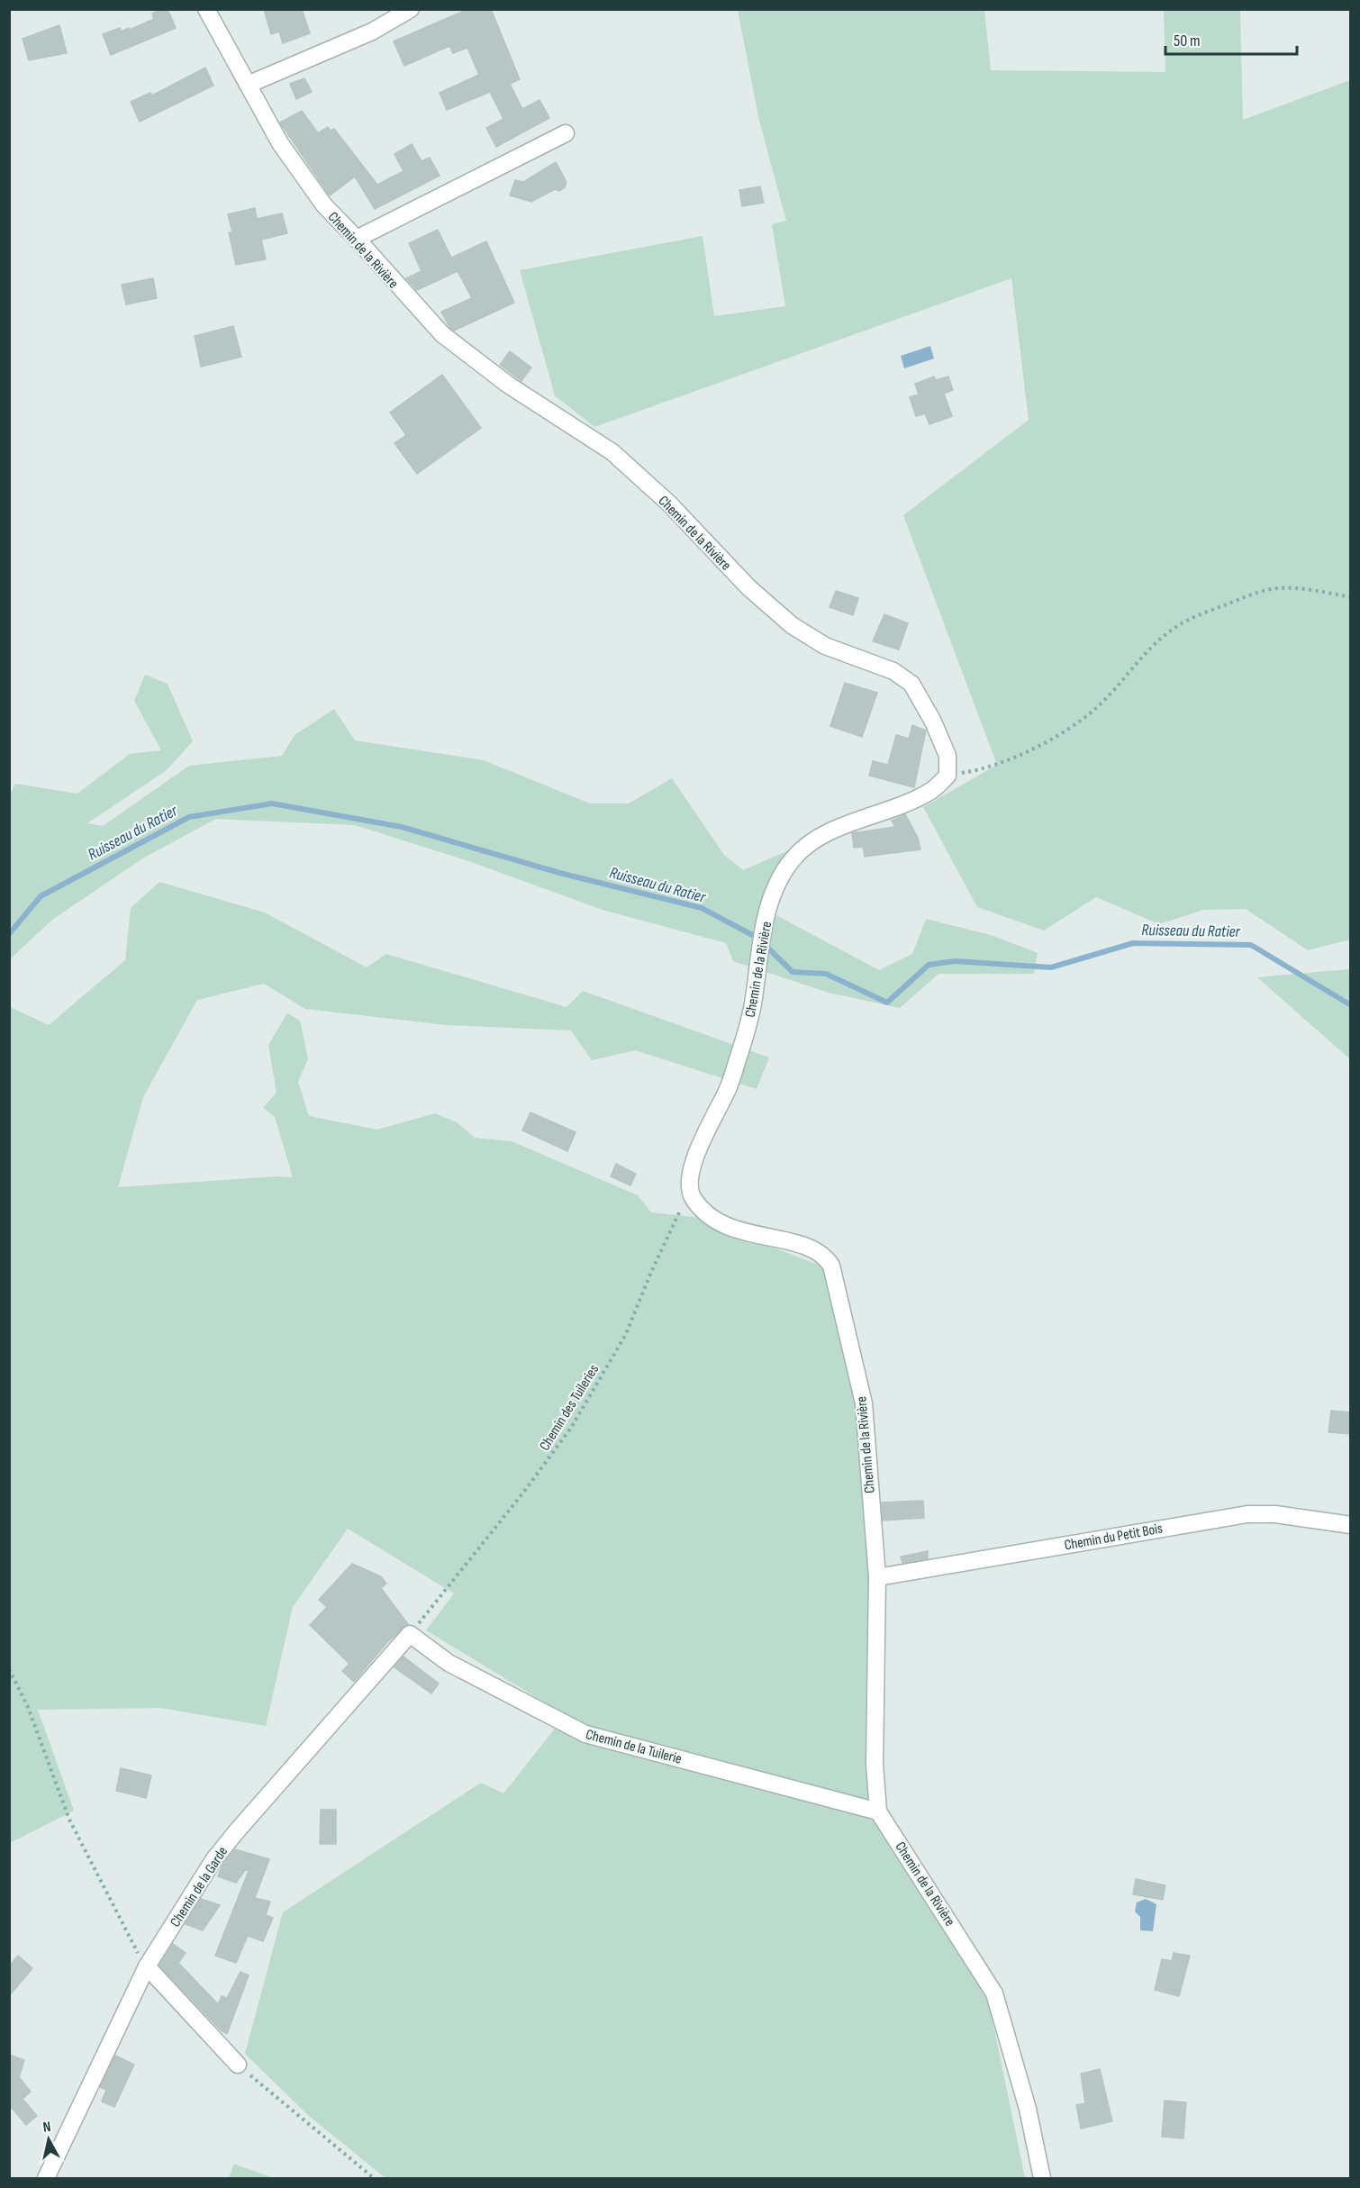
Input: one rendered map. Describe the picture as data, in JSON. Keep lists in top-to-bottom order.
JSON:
{
  "streets": {
    "street": [
      "Chemin de la Rivière",
      "Chemin du Petit Bois",
      "Chemin de la Tuilerie",
      "Chemin de la Garde"
    ],
    "path": ["Chemin des Tuileries"]
  },
  "crossings": [
    ["Chemin de la Rivière", "Chemin des Tuileries"],
    ["Chemin de la Rivière", "Chemin du Petit Bois"],
    ["Chemin de la Rivière", "Chemin de la Tuilerie"],
    ["Chemin des Tuileries", "Chemin de la Tuilerie"],
    ["Chemin des Tuileries", "Chemin de la Garde"],
    ["Chemin de la Tuilerie", "Chemin de la Garde"]
  ],
  "water": ["Ruisseau du Ratier"],
  "scale_bar": "50 m",
  "north": "top"
}
